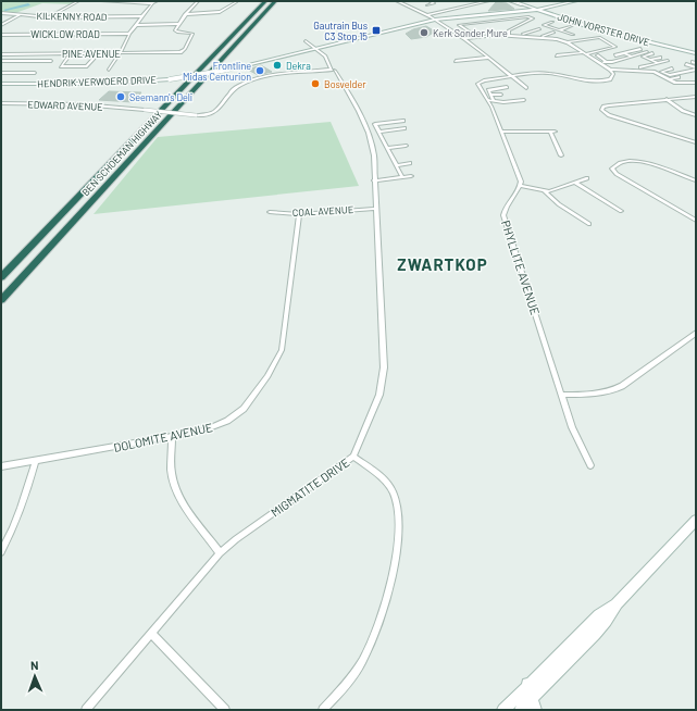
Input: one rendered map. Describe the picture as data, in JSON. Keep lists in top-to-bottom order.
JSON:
{
  "streets": {
    "highway": ["BEN SCHOEMAN HIGHWAY"],
    "main road": ["JOHN VORSTER DRIVE", "HENDRIK VERWOERD DRIVE"],
    "street": [
      "KILKENNY ROAD",
      "WICKLOW ROAD",
      "PINE AVENUE",
      "EDWARD AVENUE",
      "COAL AVENUE",
      "PHYLLITE AVENUE",
      "DOLOMITE AVENUE",
      "MIGMATITE DRIVE"
    ]
  },
  "crossings": [
    ["JOHN VORSTER DRIVE", "HENDRIK VERWOERD DRIVE"],
    ["HENDRIK VERWOERD DRIVE", "MIGMATITE DRIVE"],
    ["EDWARD AVENUE", "MIGMATITE DRIVE"],
    ["COAL AVENUE", "DOLOMITE AVENUE"],
    ["COAL AVENUE", "MIGMATITE DRIVE"]
  ],
  "districts": ["ZWARTKOP"],
  "places": {
    "transit": ["Gautrain Bus C3 Stop 15"],
    "other": [
      "Kerk Sonder Mure",
      "Dekra",
      "Frontline Midas Centurion",
      "Bosvelder",
      "Seemann's Deli"
    ]
  },
  "north": "top"
}
